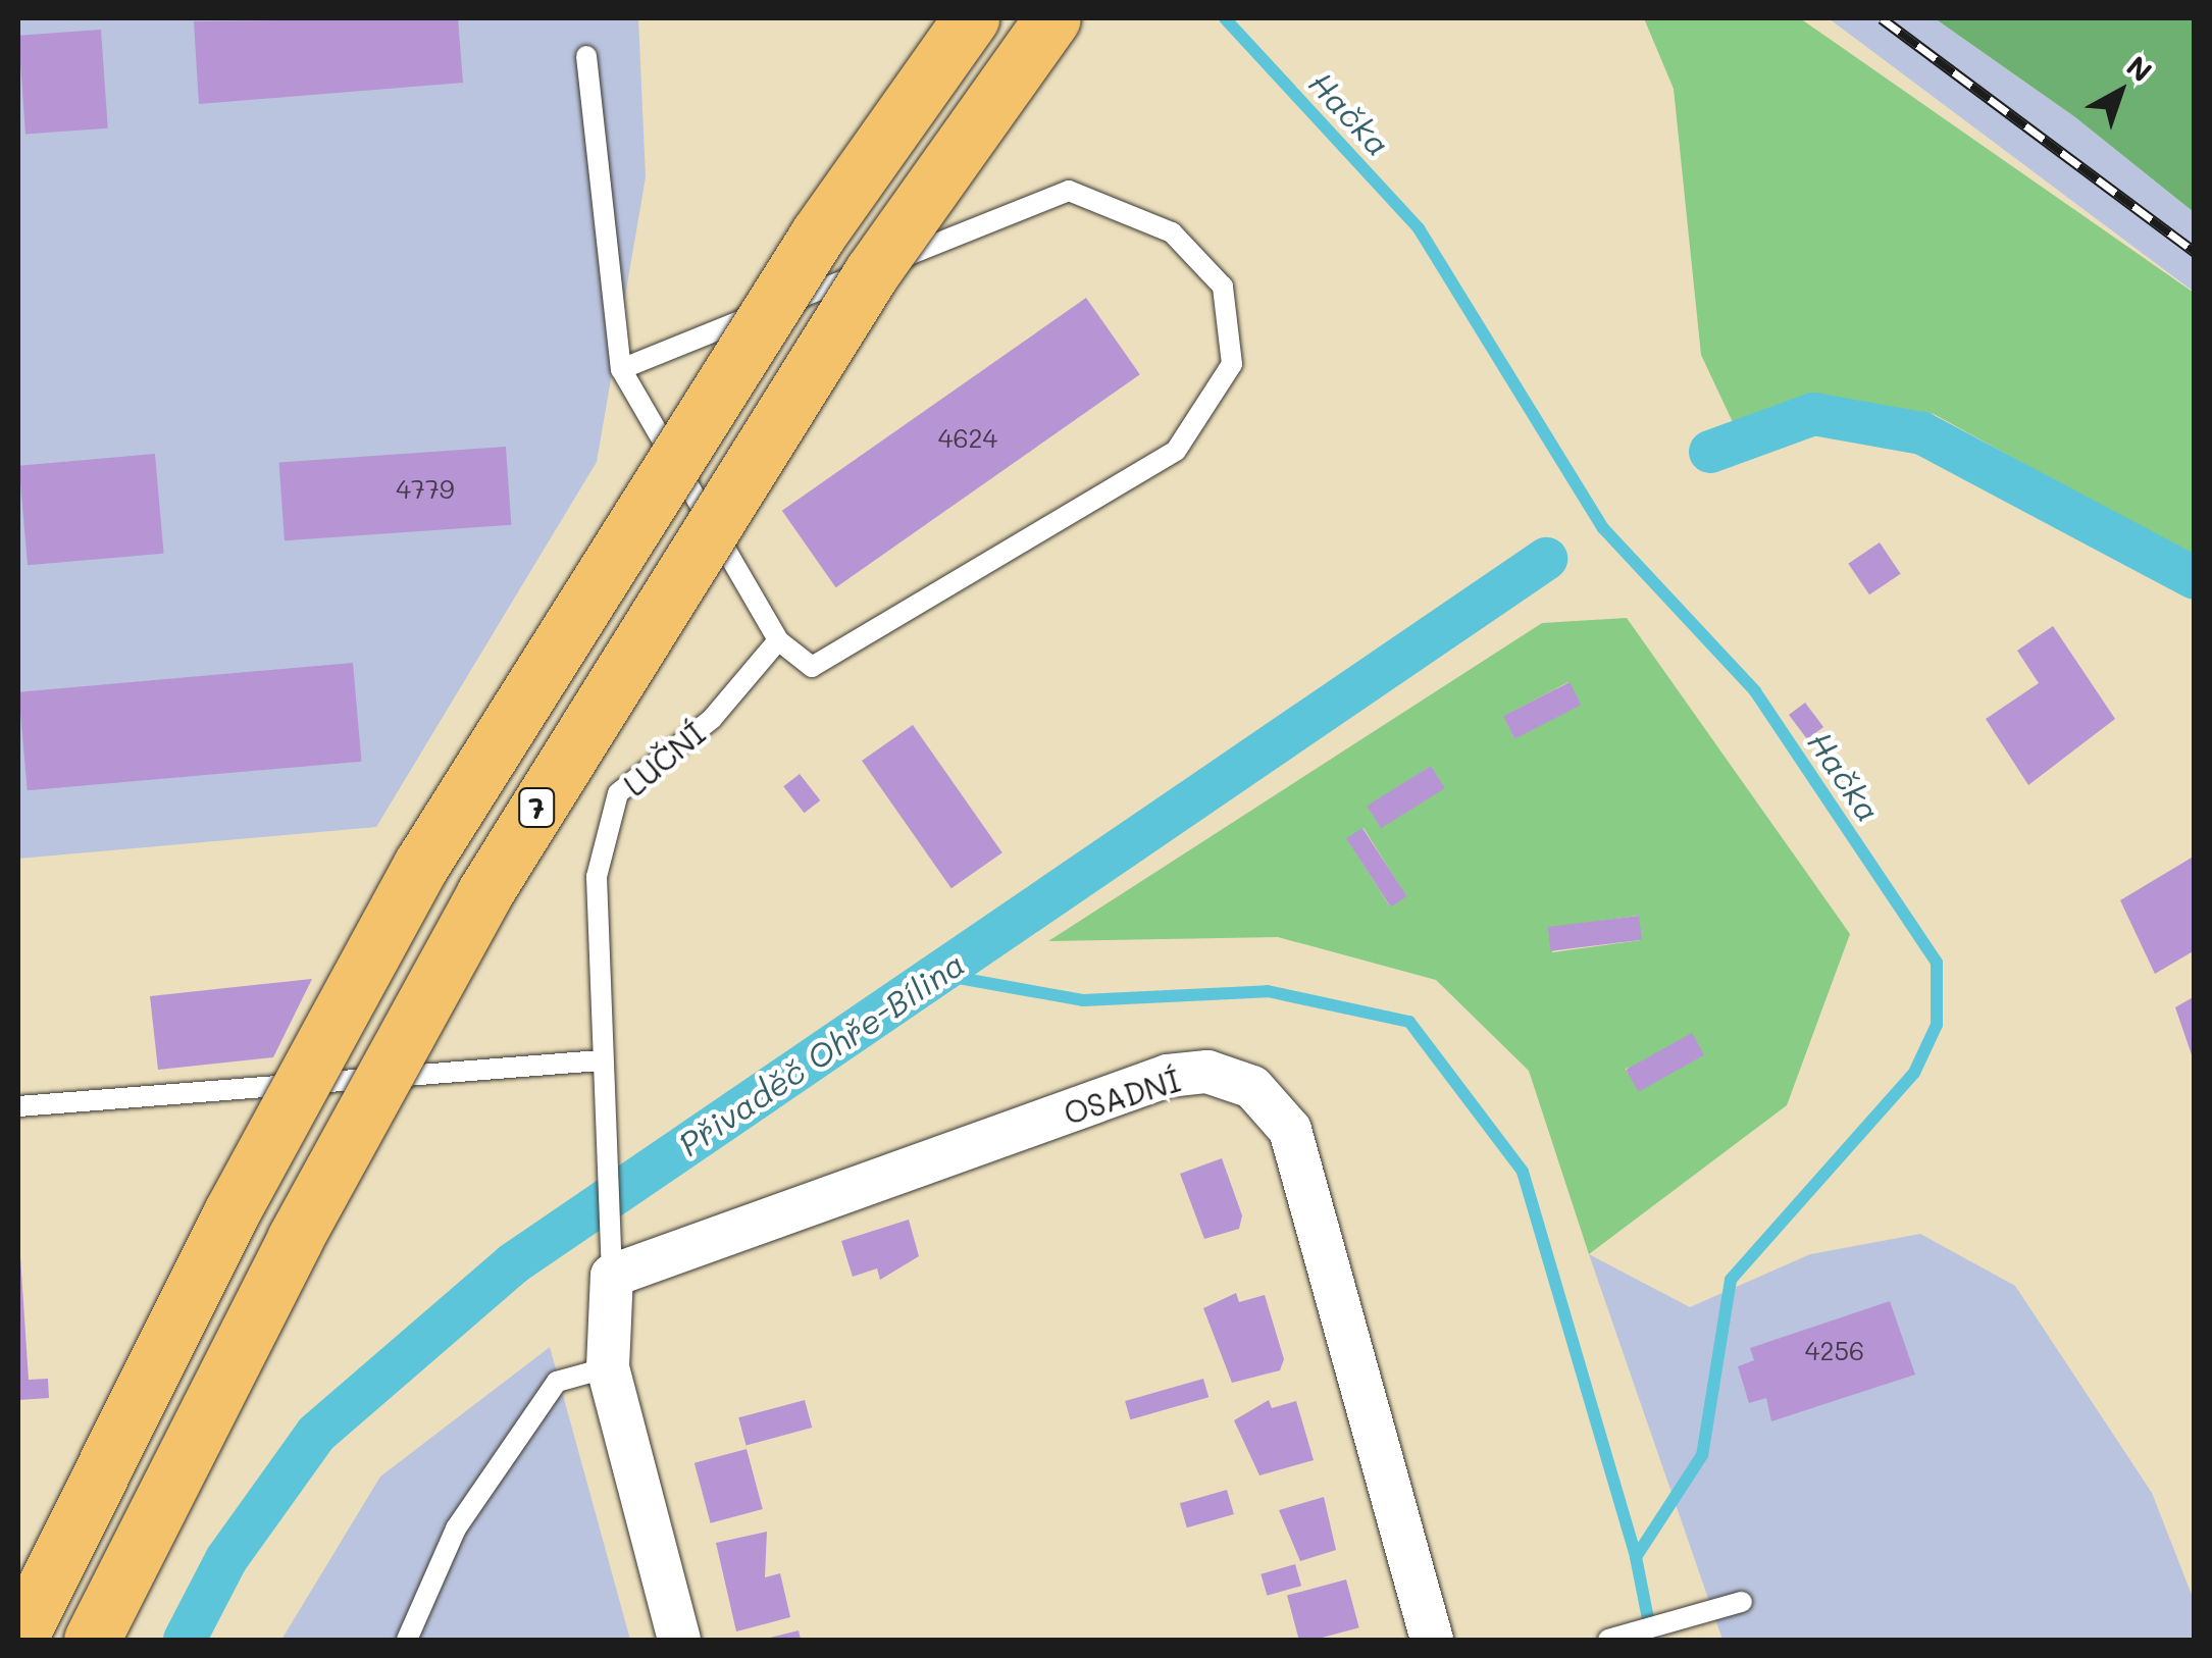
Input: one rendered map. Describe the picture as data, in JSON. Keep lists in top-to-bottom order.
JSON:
{
  "streets": {
    "highway": ["7"],
    "street": ["LUČNÍ", "OSADNÍ"]
  },
  "crossings": [
    ["LUČNÍ", "OSADNÍ"]
  ],
  "water": ["Hačka", "Přivaděč Ohře-Bílina"],
  "house_numbers": ["4624", "4779", "4256"],
  "north": "top right"
}
